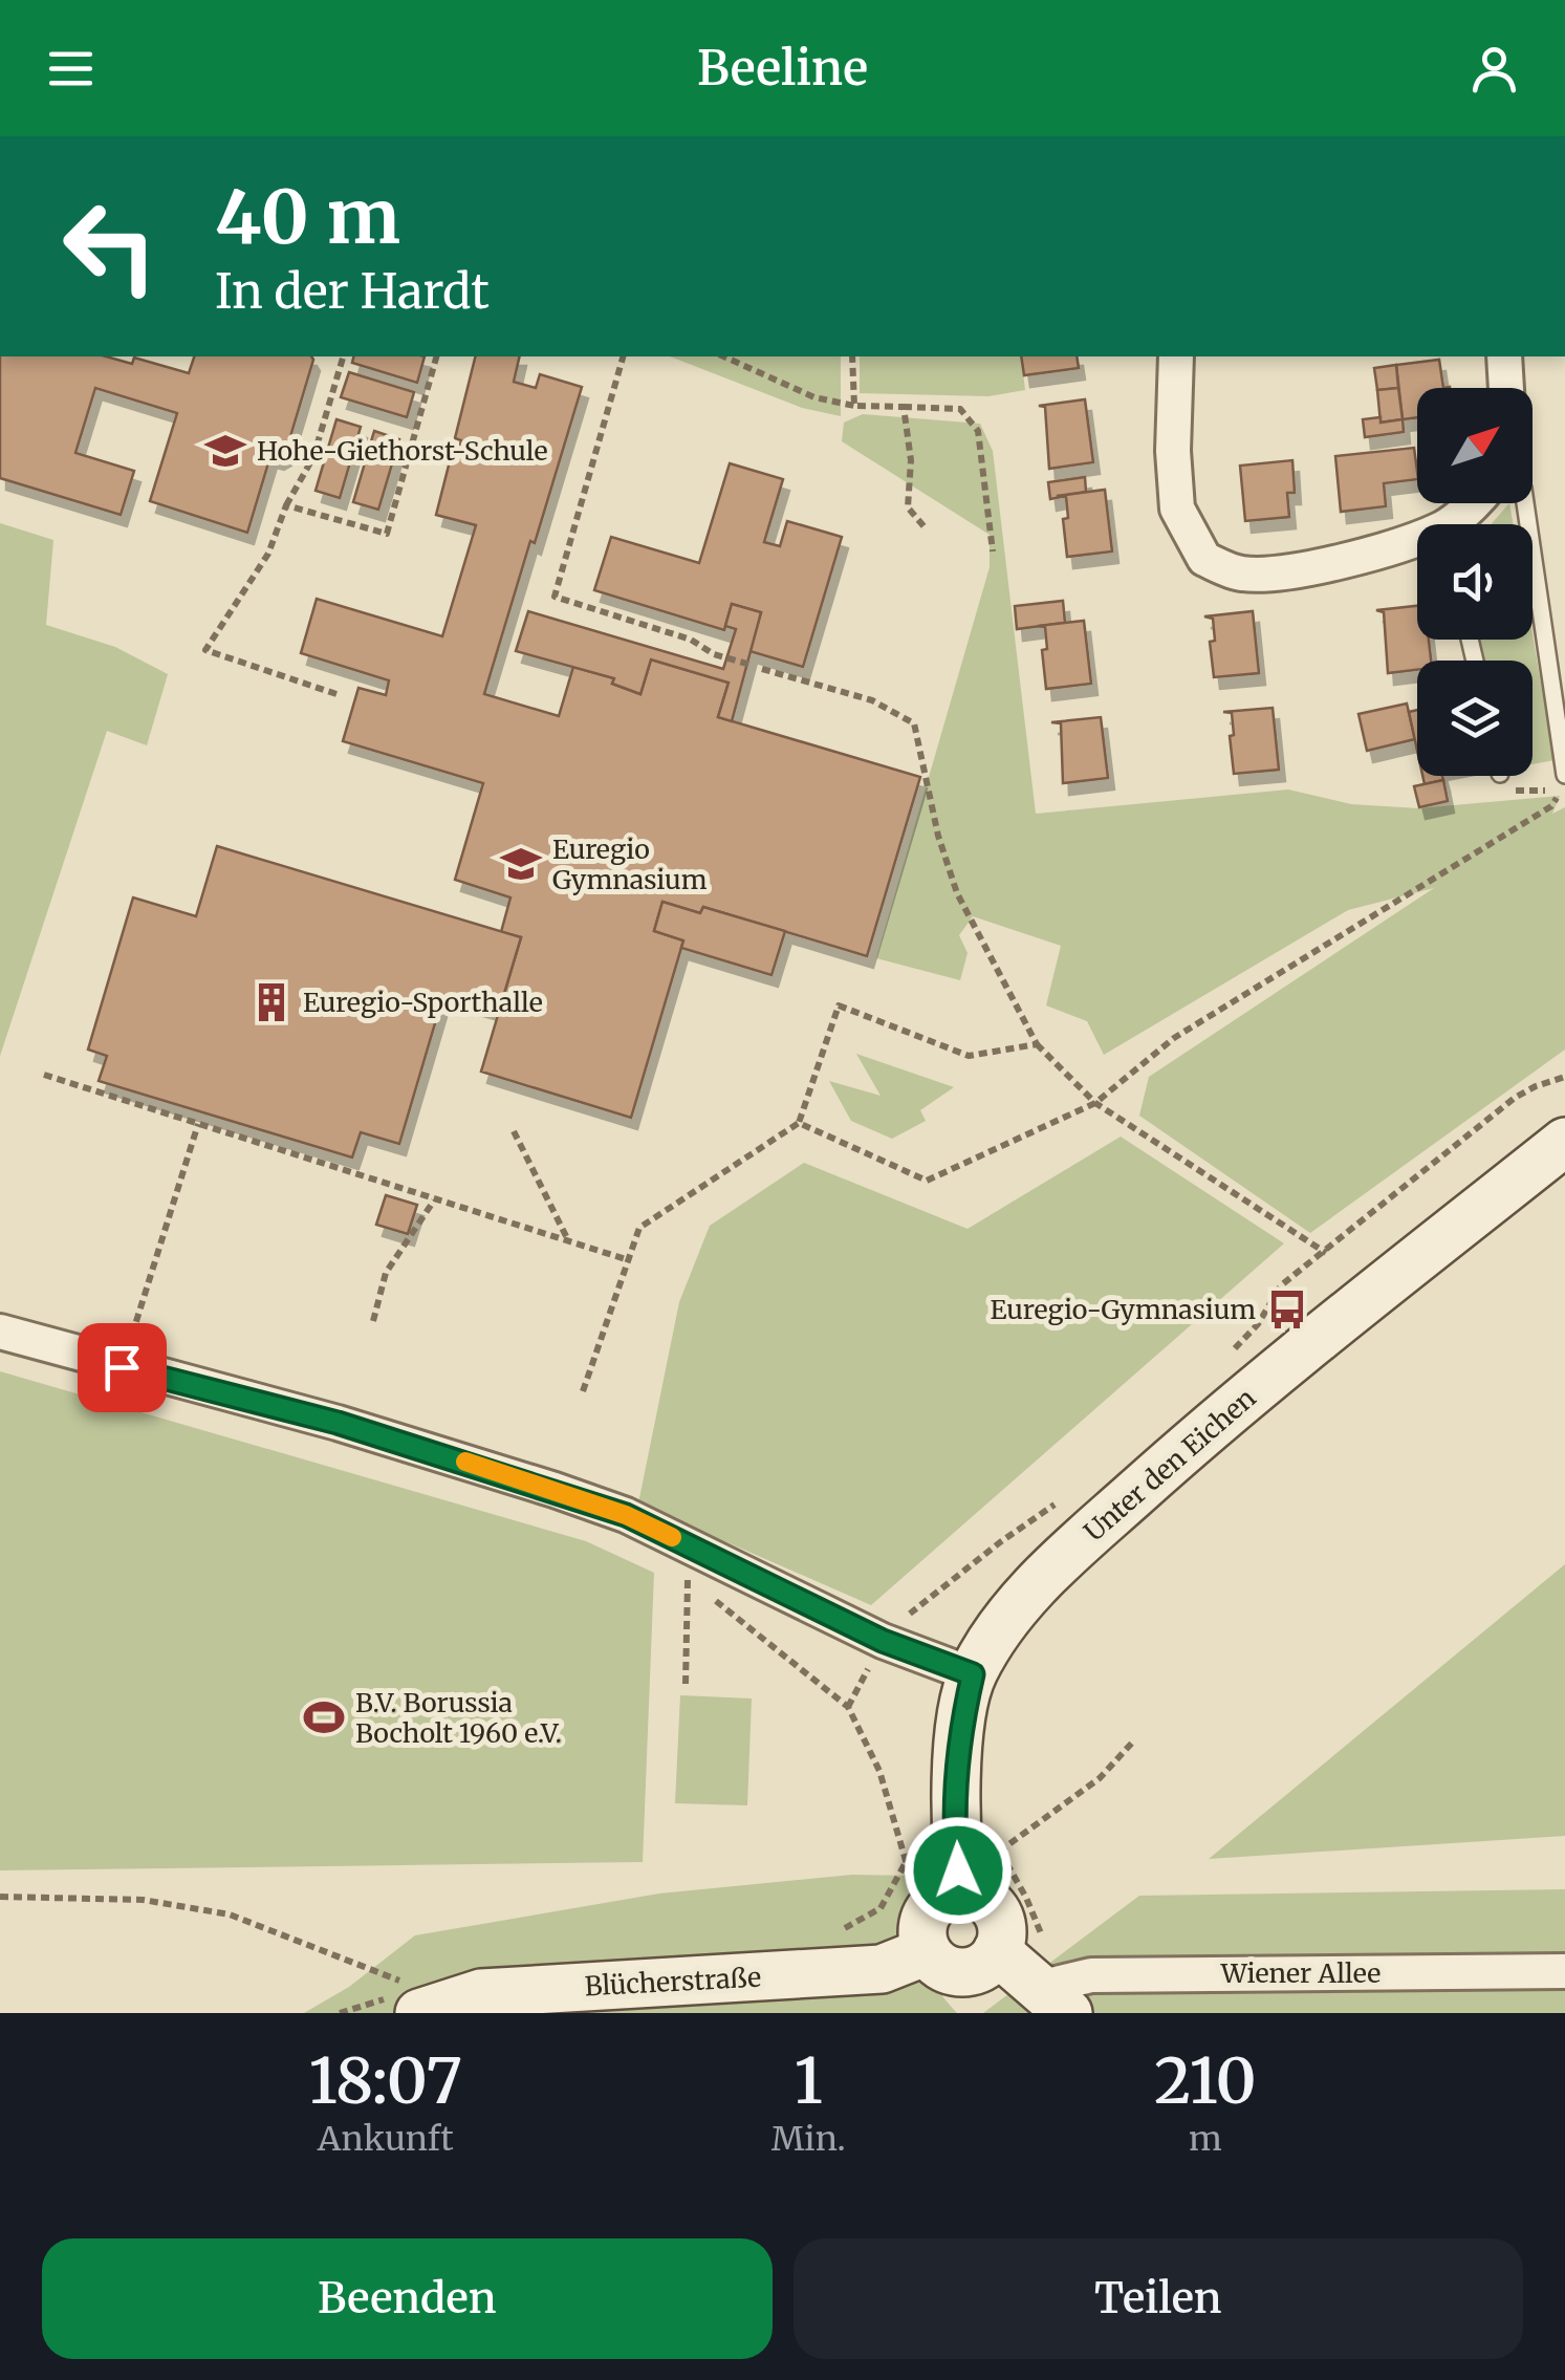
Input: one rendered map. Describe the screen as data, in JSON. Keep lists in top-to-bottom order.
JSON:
{
  "streets": {
    "street": ["Unter den Eichen", "Wiener Allee", "Blücherstraße"]
  },
  "crossings": [
    ["Unter den Eichen", "Blücherstraße"]
  ],
  "places": {
    "school or university": ["Hohe-Giethorst-Schule", "Euregio Gymnasium"],
    "building": ["Euregio-Sporthalle"],
    "bus stop": ["Euregio-Gymnasium"],
    "sports": ["B.V. Borussia Bocholt 1960 e.V."]
  },
  "north": "top right",
  "page": {
    "header": "Beeline",
    "turn": ["40 m", "In der Hardt"],
    "eta": [
      "18:07",
      "Ankunft",
      "1",
      "Min.",
      "210",
      "m"
    ],
    "buttons": ["Beenden", "Teilen"]
  }
}
